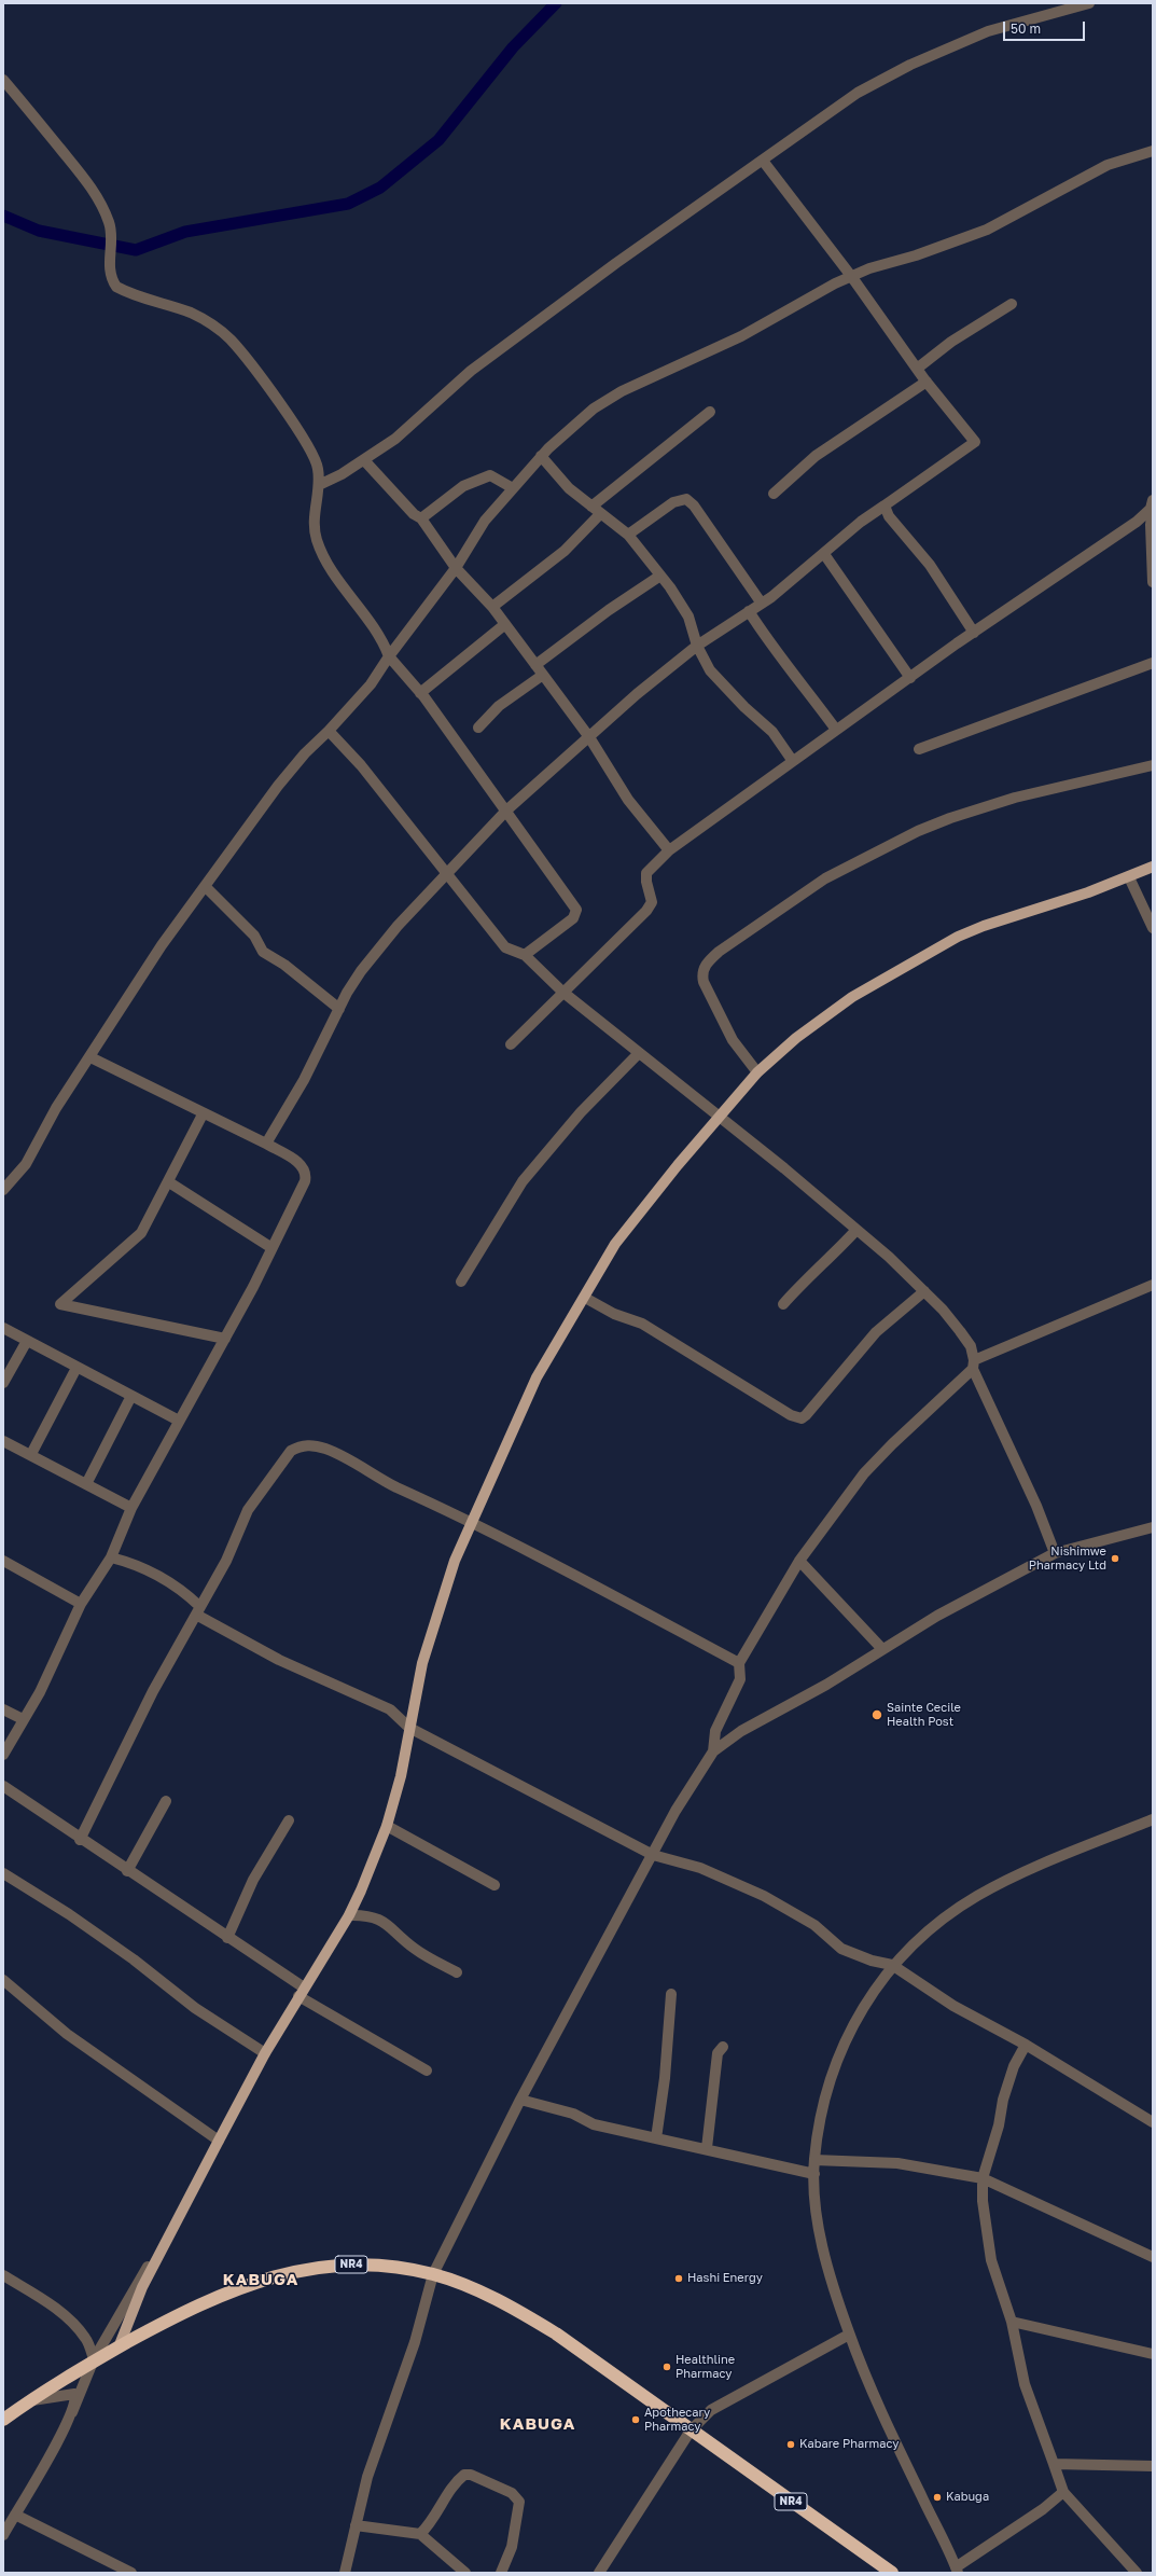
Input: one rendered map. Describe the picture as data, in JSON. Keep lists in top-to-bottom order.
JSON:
{
  "streets": {
    "highway": ["NR4"]
  },
  "districts": ["KABUGA", "KABUGA"],
  "places": [
    "Nishimwe Pharmacy Ltd",
    "Sainte Cecile Health Post",
    "Hashi Energy",
    "Healthline Pharmacy",
    "Apothecary Pharmacy",
    "Kabare Pharmacy",
    "Kabuga"
  ],
  "scale_bar": "50 m"
}
